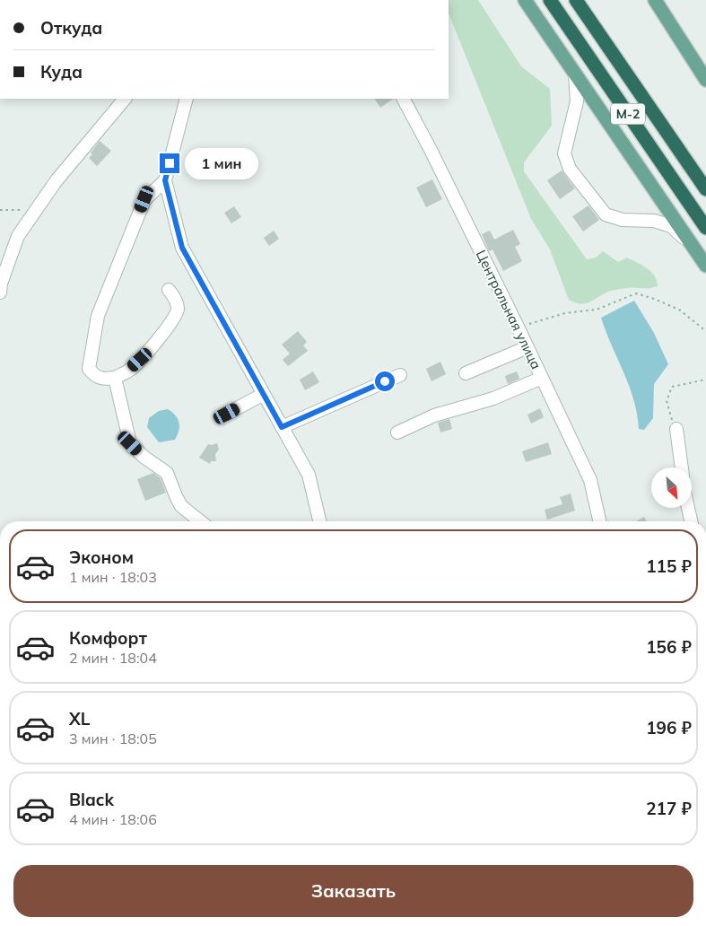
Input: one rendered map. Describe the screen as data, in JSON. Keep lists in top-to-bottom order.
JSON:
{
  "streets": {
    "highway": ["М-2"],
    "street": ["Центральная улица"]
  },
  "north": "bottom right",
  "page": {
    "banner": ["Откуда", "Куда"],
    "bubble": "1 мин",
    "list": [
      {
        "name": "Эконом",
        "note": "1 мин · 18:03",
        "value": "115 ₽"
      },
      {
        "name": "Комфорт",
        "note": "2 мин · 18:04",
        "value": "156 ₽"
      },
      {
        "name": "XL",
        "note": "3 мин · 18:05",
        "value": "196 ₽"
      },
      {
        "name": "Black",
        "note": "4 мин · 18:06",
        "value": "217 ₽"
      }
    ],
    "buttons": "Заказать"
  }
}
